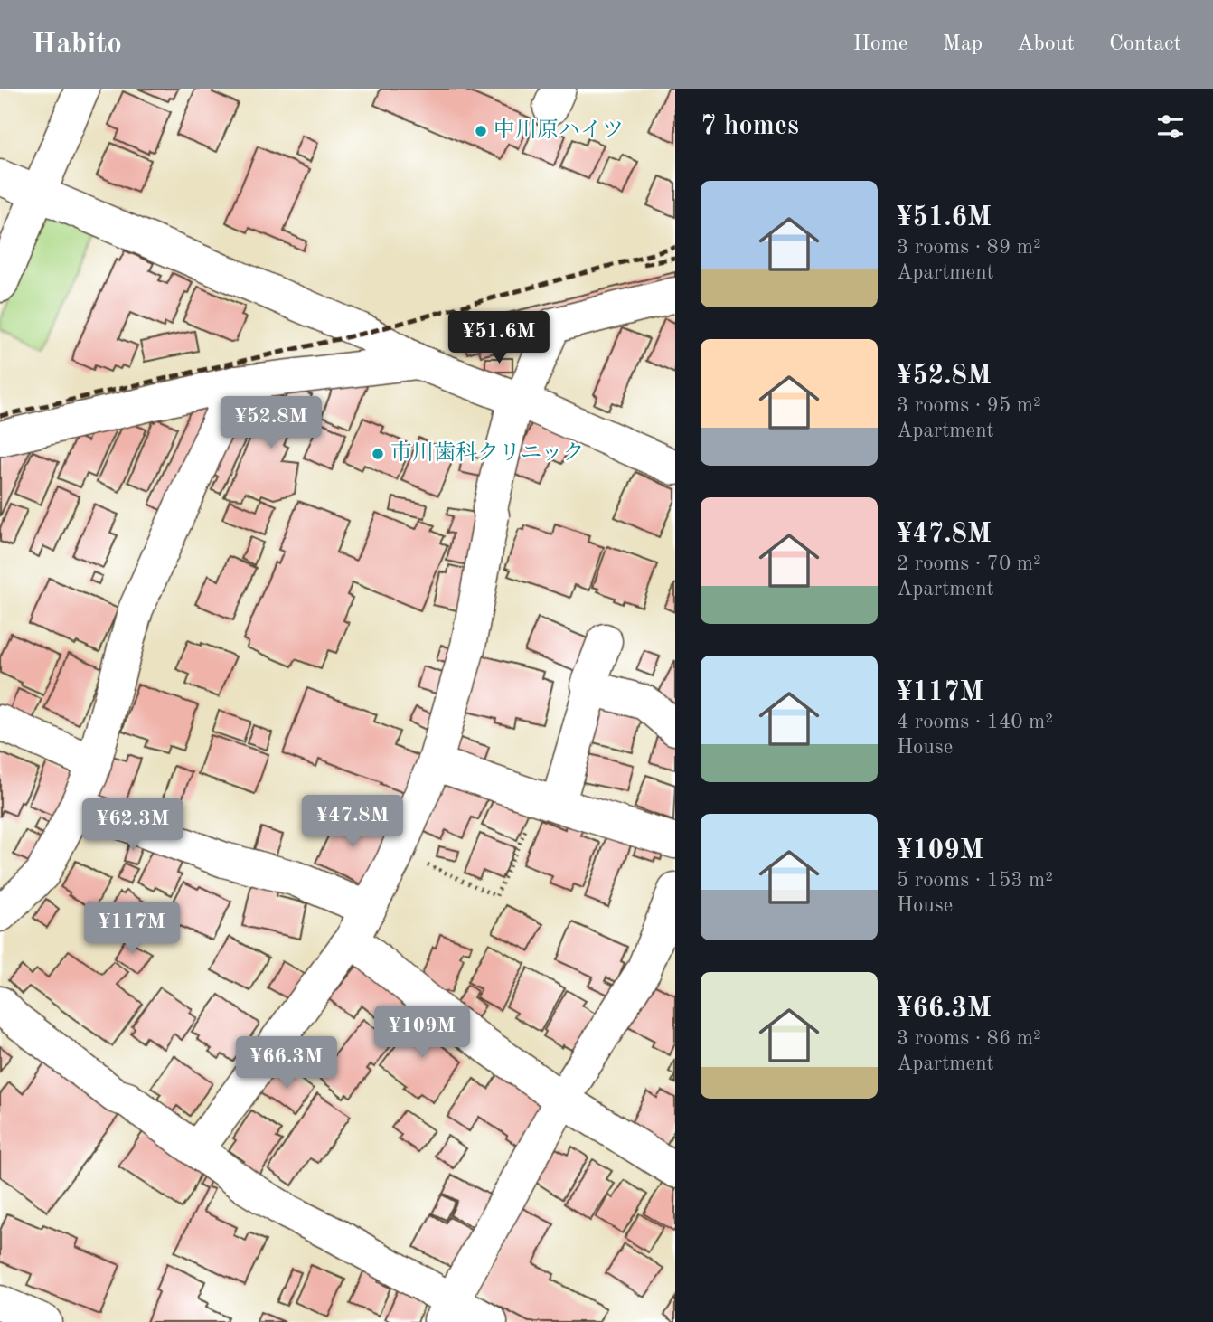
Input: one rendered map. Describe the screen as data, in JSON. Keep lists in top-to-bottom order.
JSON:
{
  "places": ["中川原ハイツ", "市川歯科クリニック"],
  "page": {
    "header": "Habito",
    "nav": [
      "Home",
      "Map",
      "About",
      "Contact"
    ],
    "heading": "7 homes",
    "list": [
      {
        "name": "¥51.6M",
        "note": "3 rooms · 89 m² · Apartment"
      },
      {
        "name": "¥52.8M",
        "note": "3 rooms · 95 m² · Apartment"
      },
      {
        "name": "¥47.8M",
        "note": "2 rooms · 70 m² · Apartment"
      },
      {
        "name": "¥117M",
        "note": "4 rooms · 140 m² · House"
      },
      {
        "name": "¥109M",
        "note": "5 rooms · 153 m² · House"
      },
      {
        "name": "¥66.3M",
        "note": "3 rooms · 86 m² · Apartment"
      }
    ],
    "price": [
      "¥51.6M",
      "¥52.8M",
      "¥47.8M",
      "¥62.3M",
      "¥117M",
      "¥109M",
      "¥66.3M"
    ]
  }
}
